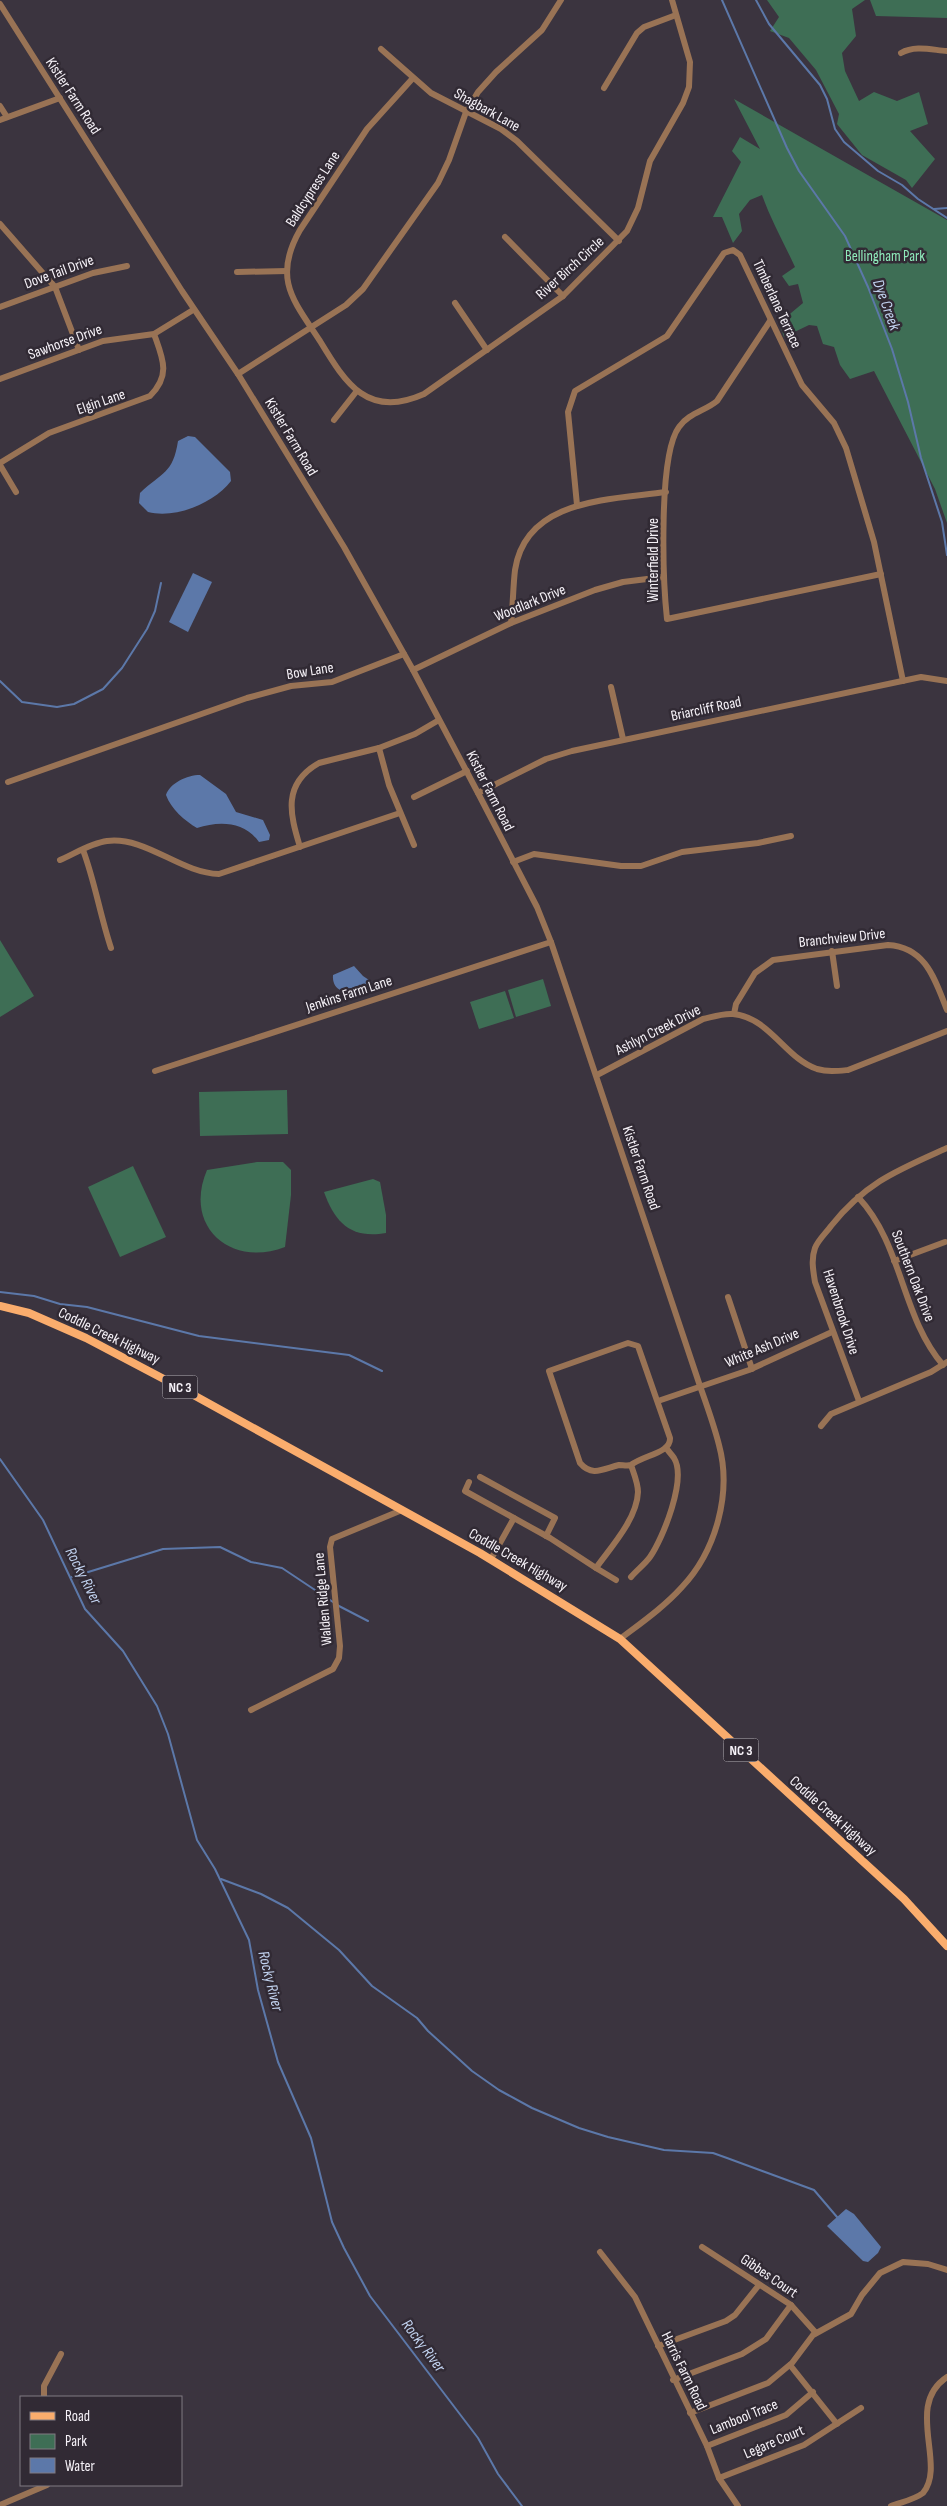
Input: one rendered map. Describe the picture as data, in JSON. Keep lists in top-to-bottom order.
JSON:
{
  "streets": {
    "main road": ["Coddle Creek Highway", "NC 3"],
    "street": [
      "Kistler Farm Road",
      "Shagbark Lane",
      "Baldcypress Lane",
      "River Birch Circle",
      "Dove Tail Drive",
      "Timberlane Terrace",
      "Sawhorse Drive",
      "Elgin Lane",
      "Winterfield Drive",
      "Woodlark Drive",
      "Bow Lane",
      "Briarcliff Road",
      "Branchview Drive",
      "Jenkins Farm Lane",
      "Ashlyn Creek Drive",
      "Southern Oak Drive",
      "Havenbrook Drive",
      "White Ash Drive",
      "Walden Ridge Lane",
      "Gibbes Court",
      "Harris Farm Road",
      "Lambool Trace",
      "Legare Court"
    ]
  },
  "crossings": [
    ["Kistler Farm Road", "Sawhorse Drive"],
    ["Kistler Farm Road", "Woodlark Drive"],
    ["Kistler Farm Road", "Bow Lane"],
    ["Kistler Farm Road", "Briarcliff Road"],
    ["Kistler Farm Road", "Jenkins Farm Lane"],
    ["Kistler Farm Road", "Ashlyn Creek Drive"],
    ["Kistler Farm Road", "Coddle Creek Highway"],
    ["Kistler Farm Road", "White Ash Drive"],
    ["Shagbark Lane", "Baldcypress Lane"],
    ["Shagbark Lane", "River Birch Circle"],
    ["Baldcypress Lane", "River Birch Circle"],
    ["Timberlane Terrace", "Winterfield Drive"],
    ["Timberlane Terrace", "Briarcliff Road"],
    ["Sawhorse Drive", "Elgin Lane"],
    ["Winterfield Drive", "Woodlark Drive"],
    ["Branchview Drive", "Ashlyn Creek Drive"],
    ["Southern Oak Drive", "Havenbrook Drive"],
    ["Havenbrook Drive", "White Ash Drive"],
    ["Coddle Creek Highway", "Walden Ridge Lane"],
    ["Harris Farm Road", "Lambool Trace"],
    ["Harris Farm Road", "Legare Court"]
  ],
  "water": ["Dye Creek", "Rocky River"],
  "parks": ["Bellingham Park"],
  "legend": ["Road", "Park", "Water"]
}
